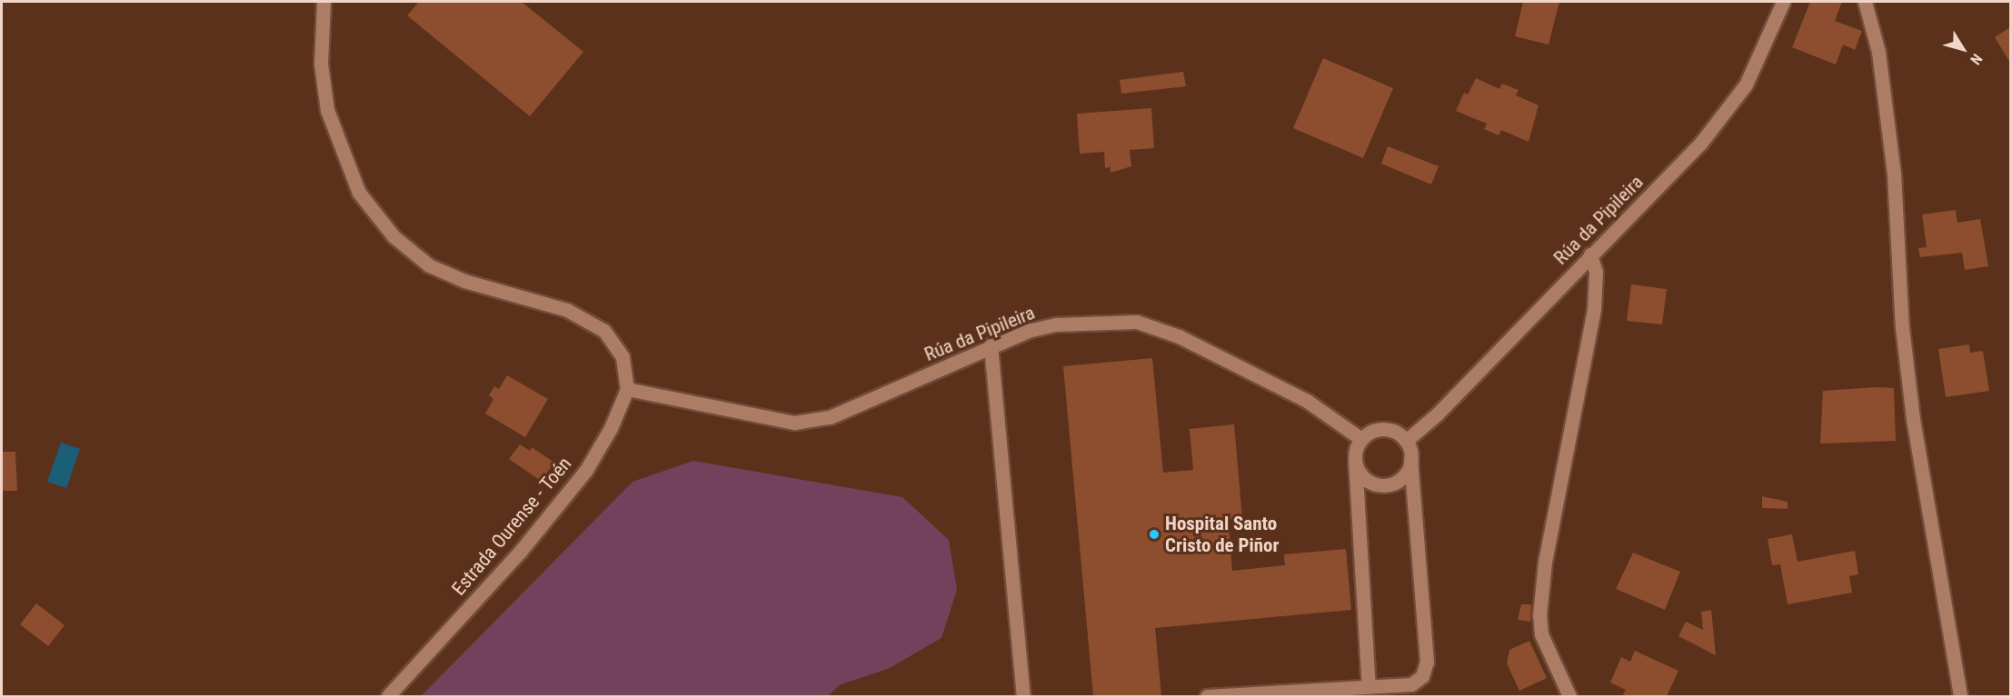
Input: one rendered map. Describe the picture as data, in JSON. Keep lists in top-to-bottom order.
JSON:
{
  "streets": {
    "street": ["Rúa da Pipileira", "Estrada Ourense - Toén"]
  },
  "crossings": [
    ["Rúa da Pipileira", "Estrada Ourense - Toén"]
  ],
  "places": ["Hospital Santo Cristo de Piñor"],
  "north": "bottom right"
}
